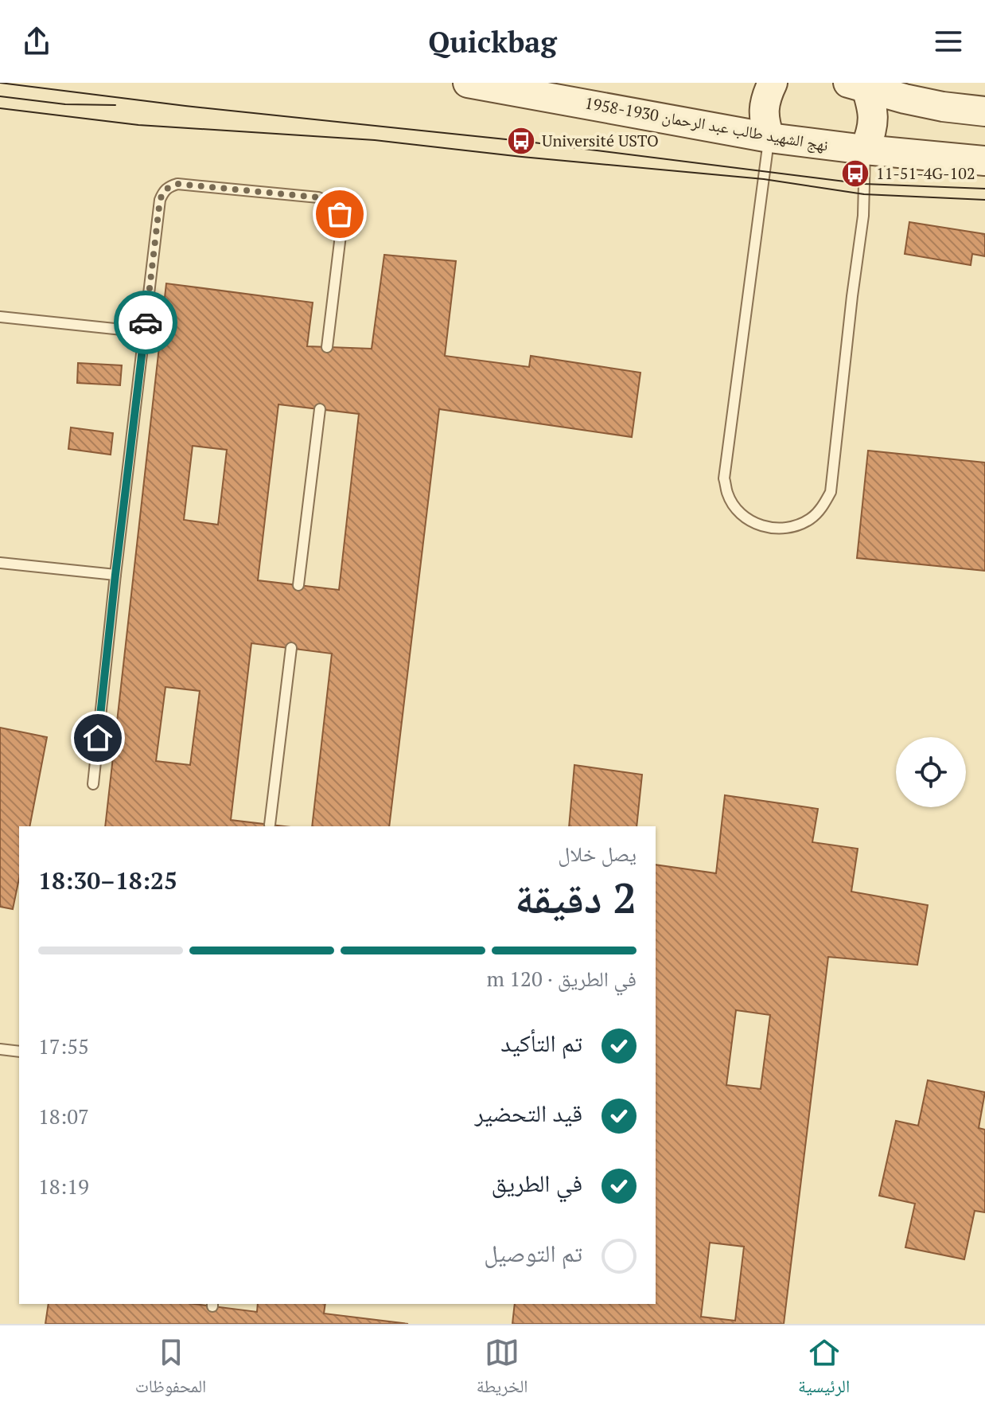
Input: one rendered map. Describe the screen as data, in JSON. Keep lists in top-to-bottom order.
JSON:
{
  "streets": {
    "main road": ["نهج الشهيد طالب عبد الرحمان 1930-1958"]
  },
  "places": {
    "bus stop": ["Université USTO", "11-51-4G-102"]
  },
  "page": {
    "header": "Quickbag",
    "heading": ["2 دقيقة", "يصل خلال", "18:25–18:30"],
    "bar": "في الطريق · 120 m",
    "list": [
      ["تم التأكيد", "17:55"],
      ["قيد التحضير", "18:07"],
      ["في الطريق", "18:19"],
      "تم التوصيل"
    ],
    "tabs": ["الرئيسية", "الخريطة", "المحفوظات"]
  }
}
